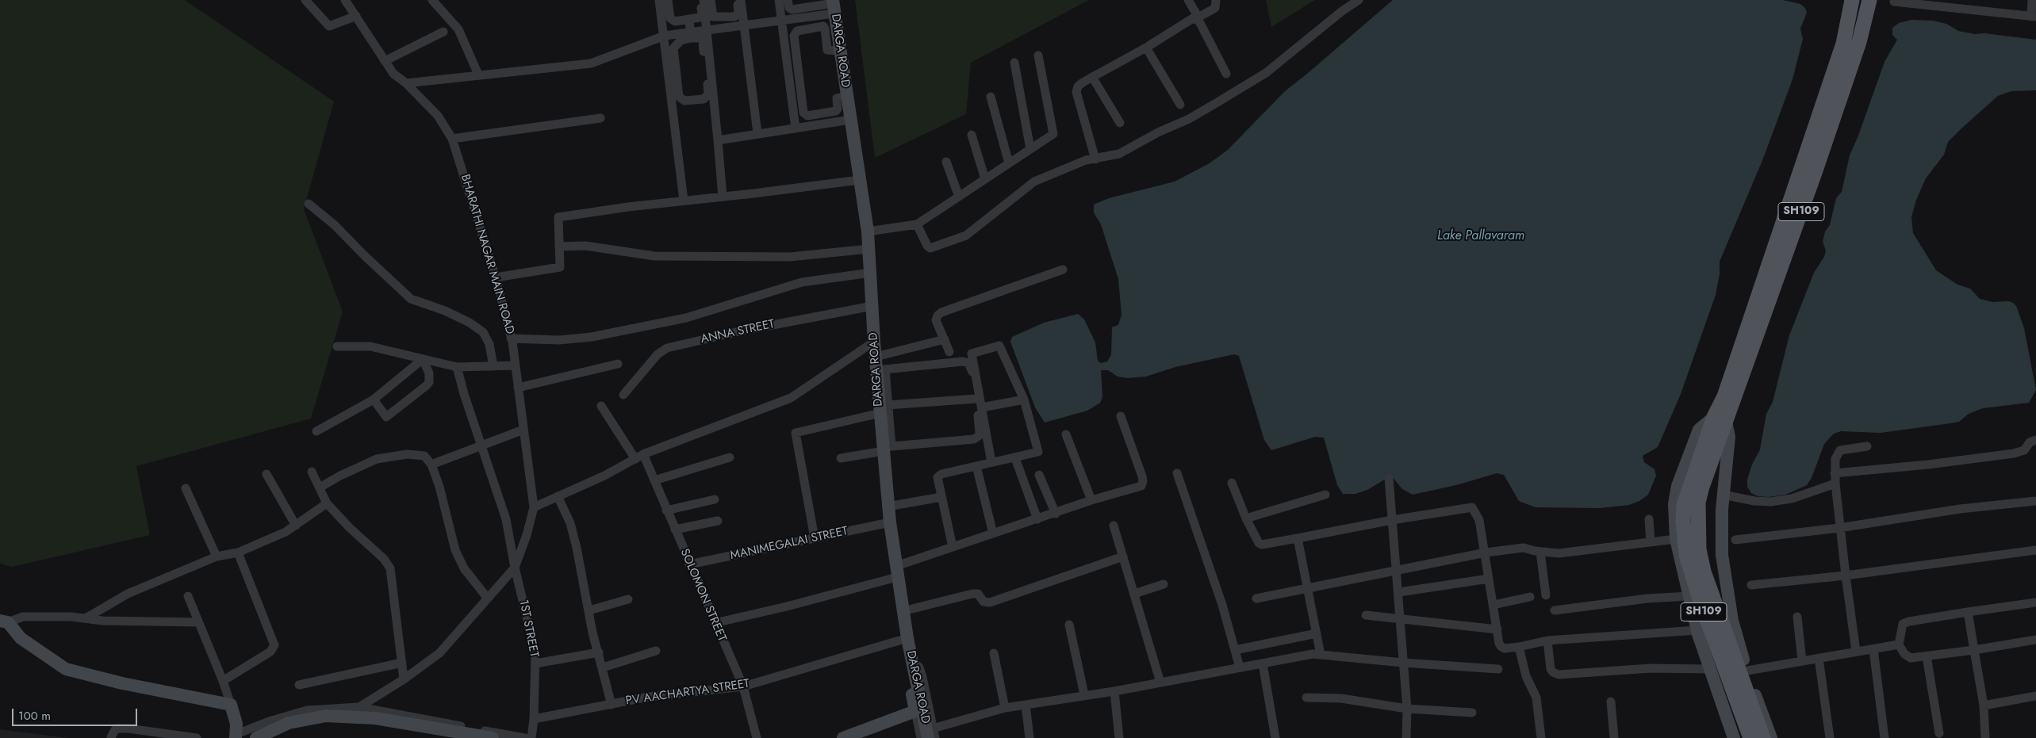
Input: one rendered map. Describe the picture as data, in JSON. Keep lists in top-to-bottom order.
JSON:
{
  "streets": {
    "main road": ["SH109"],
    "street": [
      "DARGA ROAD",
      "BHARATHI NAGAR MAIN ROAD",
      "ANNA STREET",
      "MANIMEGALAI STREET",
      "SOLOMON STREET",
      "1ST STREET",
      "PV AACHARTYA STREET"
    ]
  },
  "crossings": [
    ["DARGA ROAD", "ANNA STREET"],
    ["DARGA ROAD", "MANIMEGALAI STREET"],
    ["DARGA ROAD", "PV AACHARTYA STREET"],
    ["BHARATHI NAGAR MAIN ROAD", "1ST STREET"],
    ["MANIMEGALAI STREET", "SOLOMON STREET"],
    ["SOLOMON STREET", "PV AACHARTYA STREET"],
    ["1ST STREET", "PV AACHARTYA STREET"]
  ],
  "water": ["Lake Pallavaram"],
  "scale_bar": "100 m"
}
